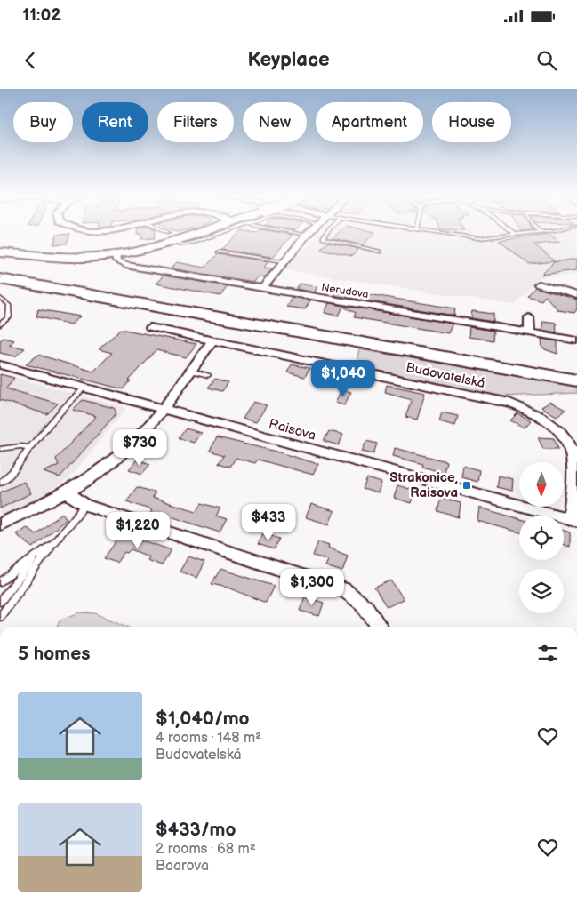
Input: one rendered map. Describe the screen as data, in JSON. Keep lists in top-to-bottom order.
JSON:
{
  "streets": {
    "street": ["Nerudova", "Budovatelská", "Raisova"]
  },
  "crossings": [
    ["Budovatelská", "Raisova"]
  ],
  "places": {
    "transit": ["Strakonice, Raisova"]
  },
  "north": "bottom",
  "page": {
    "status": "11:02",
    "header": "Keyplace",
    "chip": [
      "Buy",
      "Rent",
      "Filters",
      "New",
      "Apartment",
      "House"
    ],
    "price": [
      "$1,040",
      "$730",
      "$433",
      "$1,220",
      "$1,300"
    ],
    "heading": "5 homes",
    "list": [
      {
        "name": "$1,040/mo",
        "note": "4 rooms · 148 m² · Budovatelská"
      },
      {
        "name": "$433/mo",
        "note": "2 rooms · 68 m² · Baarova"
      }
    ]
  }
}
